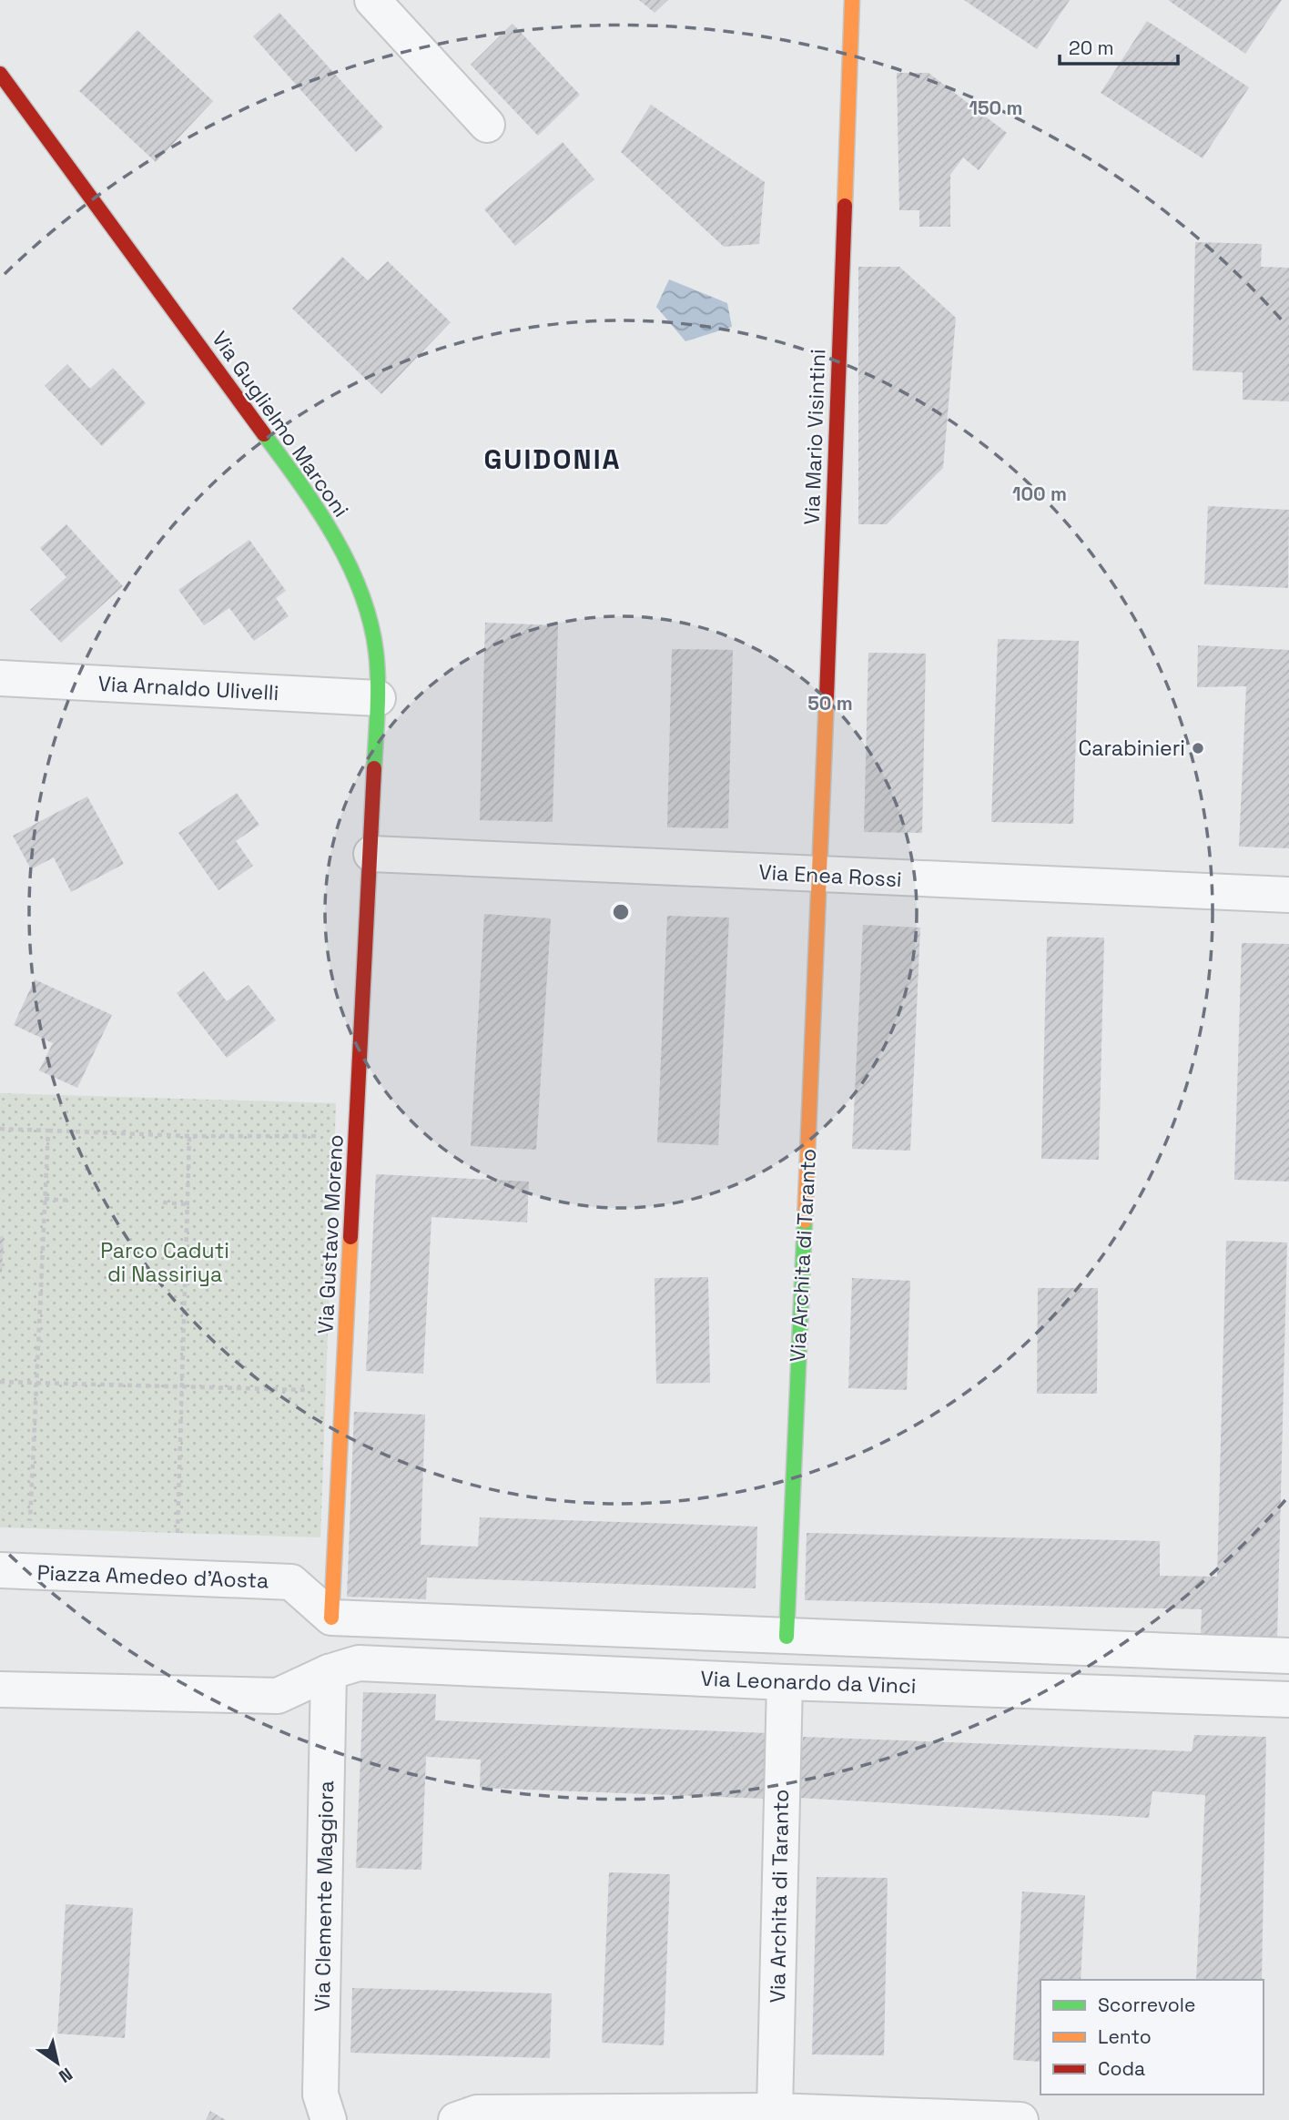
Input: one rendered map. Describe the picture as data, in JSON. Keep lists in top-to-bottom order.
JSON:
{
  "streets": {
    "street": [
      "Via Guglielmo Marconi",
      "Via Mario Visintini",
      "Via Arnaldo Ulivelli",
      "Via Enea Rossi",
      "Via Gustavo Moreno",
      "Via Archita di Taranto",
      "Piazza Amedeo d'Aosta",
      "Via Leonardo da Vinci",
      "Via Clemente Maggiora"
    ]
  },
  "crossings": [
    ["Via Guglielmo Marconi", "Via Arnaldo Ulivelli"],
    ["Via Guglielmo Marconi", "Via Enea Rossi"],
    ["Via Guglielmo Marconi", "Via Gustavo Moreno"],
    ["Via Mario Visintini", "Via Enea Rossi"],
    ["Via Mario Visintini", "Via Archita di Taranto"],
    ["Via Enea Rossi", "Via Gustavo Moreno"],
    ["Via Enea Rossi", "Via Archita di Taranto"],
    ["Via Gustavo Moreno", "Piazza Amedeo d'Aosta"],
    ["Via Archita di Taranto", "Via Leonardo da Vinci"],
    ["Via Leonardo da Vinci", "Via Clemente Maggiora"]
  ],
  "districts": ["GUIDONIA"],
  "parks": ["Parco Caduti di Nassiriya"],
  "places": ["Carabinieri"],
  "legend": ["Scorrevole", "Lento", "Coda"],
  "scale_bar": "20 m",
  "north": "bottom right",
  "rings": ["150 m", "100 m", "50 m"]
}
